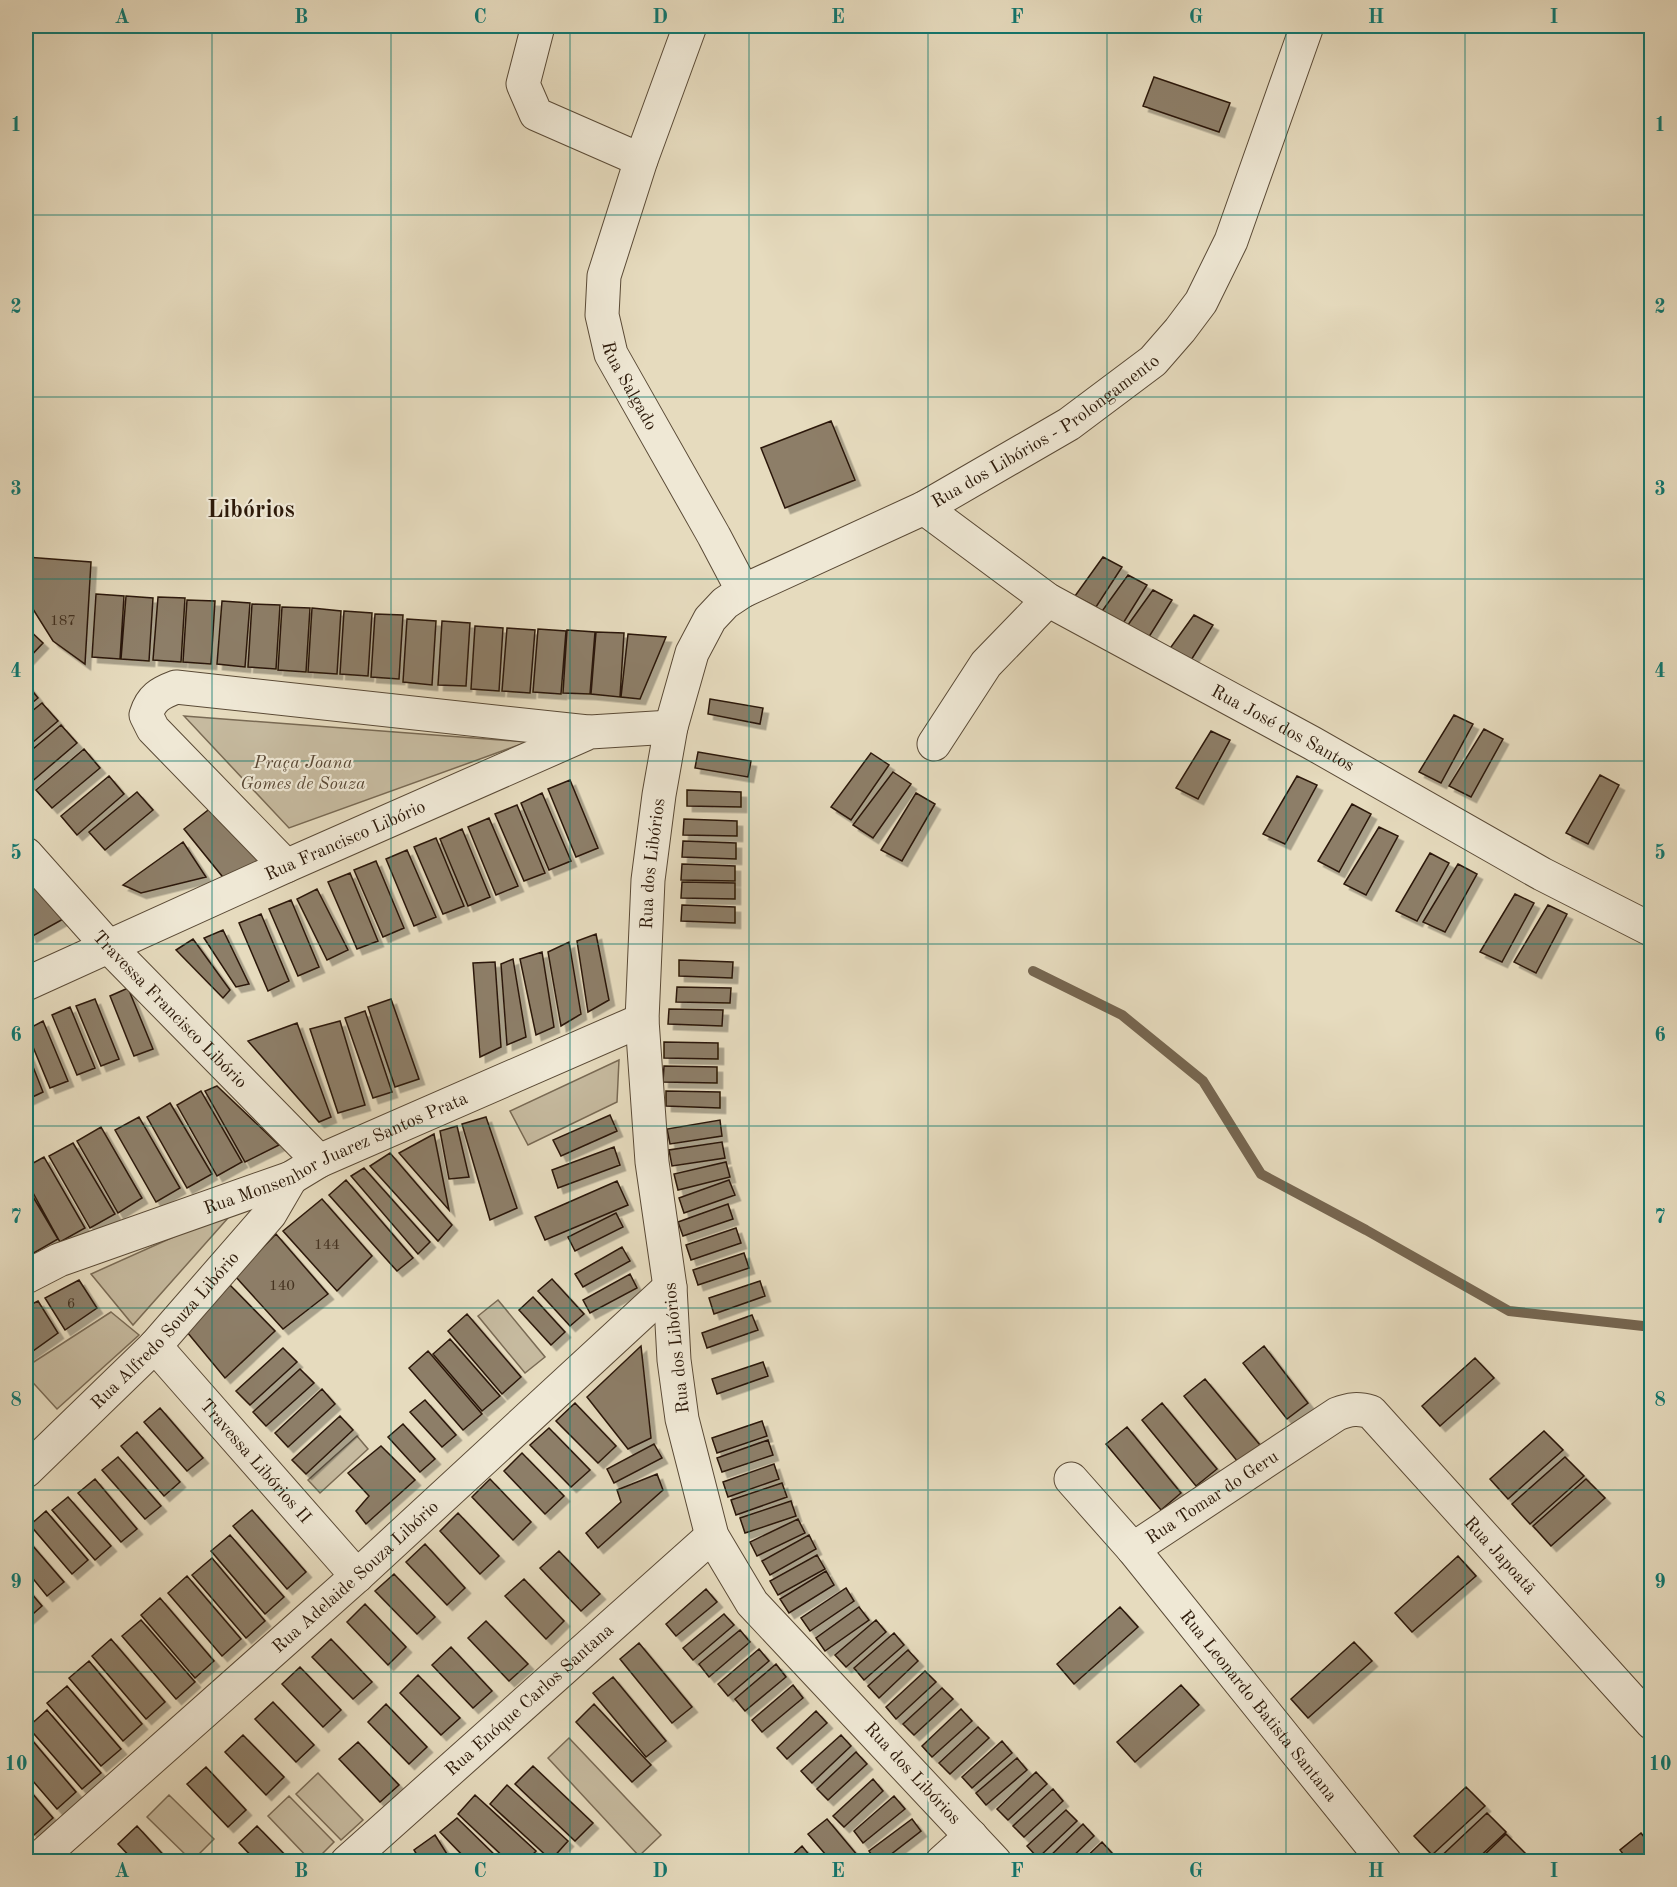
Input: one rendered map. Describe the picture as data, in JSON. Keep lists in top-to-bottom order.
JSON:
{
  "streets": {
    "street": [
      "Rua Salgado",
      "Rua dos Libórios - Prolongamento",
      "Rua José dos Santos",
      "Rua Francisco Libório",
      "Rua dos Libórios",
      "Travessa Francisco Libório",
      "Rua Monsenhor Juarez Santos Prata",
      "Rua Alfredo Souza Libório",
      "Travessa Libórios II",
      "Rua Tomar do Geru",
      "Rua Japoatã",
      "Rua Adelaide Souza Libório",
      "Rua Enóque Carlos Santana",
      "Rua Leonardo Batista Santana"
    ]
  },
  "crossings": [
    ["Rua Salgado", "Rua dos Libórios - Prolongamento"],
    ["Rua dos Libórios - Prolongamento", "Rua José dos Santos"],
    ["Rua dos Libórios - Prolongamento", "Rua Francisco Libório"],
    ["Rua dos Libórios - Prolongamento", "Rua dos Libórios"],
    ["Rua Francisco Libório", "Rua dos Libórios"],
    ["Rua Francisco Libório", "Travessa Francisco Libório"],
    ["Rua dos Libórios", "Rua Monsenhor Juarez Santos Prata"],
    ["Rua dos Libórios", "Rua Adelaide Souza Libório"],
    ["Rua dos Libórios", "Rua Enóque Carlos Santana"],
    ["Travessa Francisco Libório", "Rua Monsenhor Juarez Santos Prata"],
    ["Rua Monsenhor Juarez Santos Prata", "Rua Alfredo Souza Libório"],
    ["Rua Alfredo Souza Libório", "Travessa Libórios II"],
    ["Travessa Libórios II", "Rua Adelaide Souza Libório"],
    ["Rua Tomar do Geru", "Rua Japoatã"],
    ["Rua Tomar do Geru", "Rua Leonardo Batista Santana"]
  ],
  "districts": ["Libórios"],
  "parks": ["Praça Joana Gomes de Souza"],
  "house_numbers": [
    "187",
    "144",
    "140",
    "6"
  ],
  "grid": {
    "columns": [
      "A",
      "B",
      "C",
      "D",
      "E",
      "F",
      "G",
      "H",
      "I"
    ],
    "rows": [
      "1",
      "2",
      "3",
      "4",
      "5",
      "6",
      "7",
      "8",
      "9",
      "10"
    ]
  }
}
